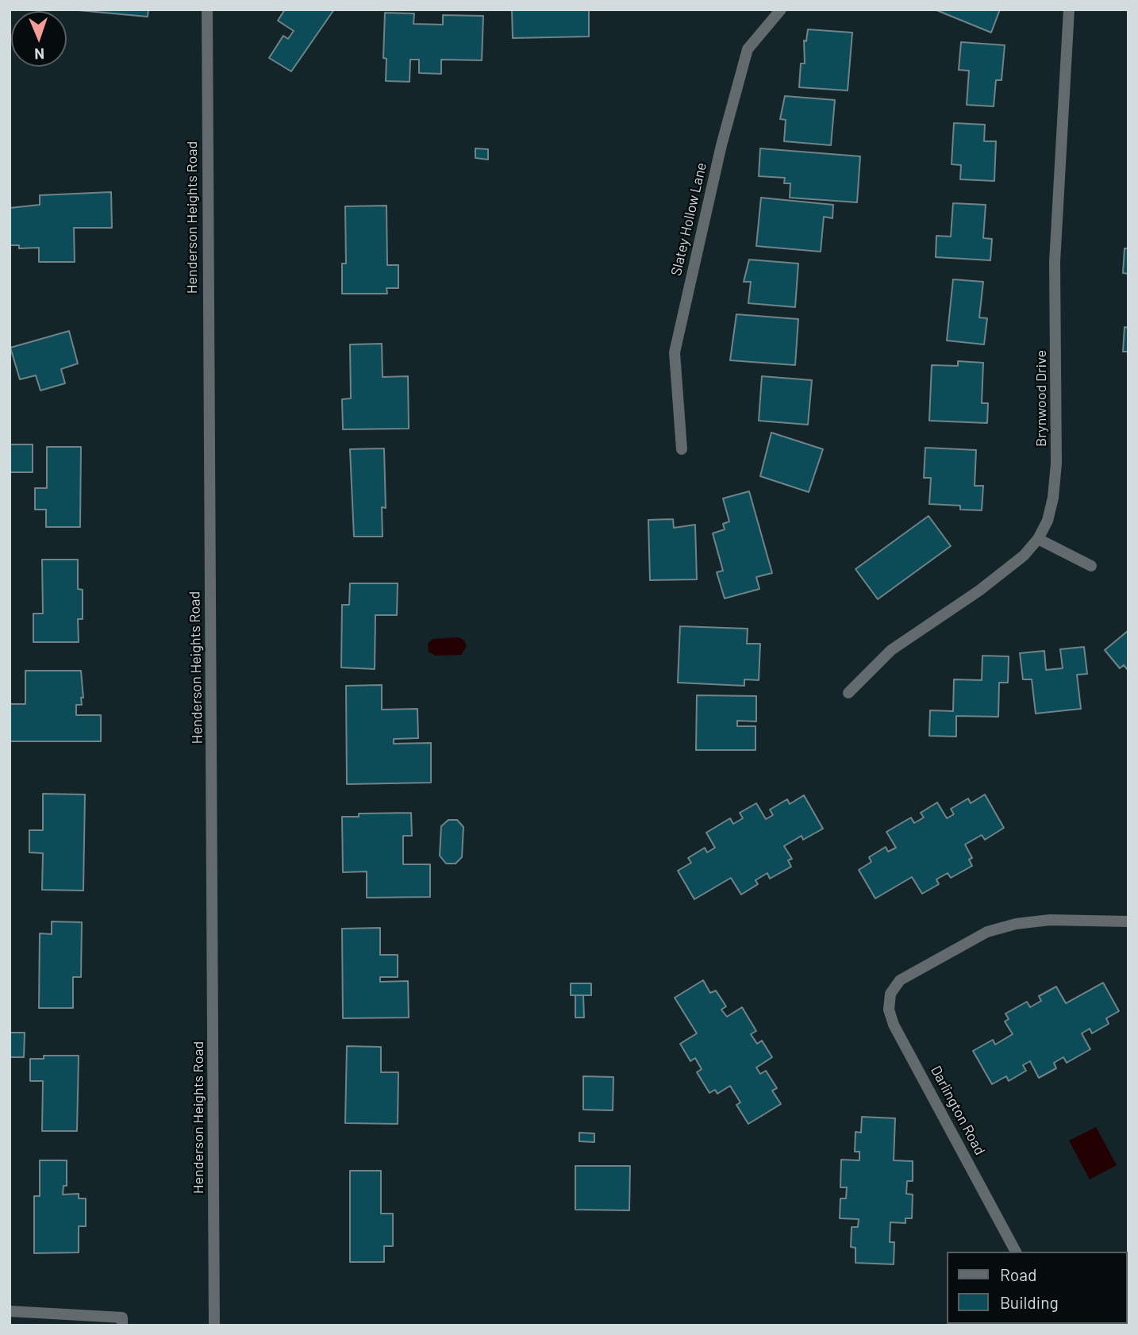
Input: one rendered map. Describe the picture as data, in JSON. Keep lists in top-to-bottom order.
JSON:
{
  "streets": {
    "street": [
      "Henderson Heights Road",
      "Slatey Hollow Lane",
      "Brynwood Drive",
      "Darlington Road"
    ]
  },
  "legend": ["Road", "Building"],
  "north": "bottom"
}
